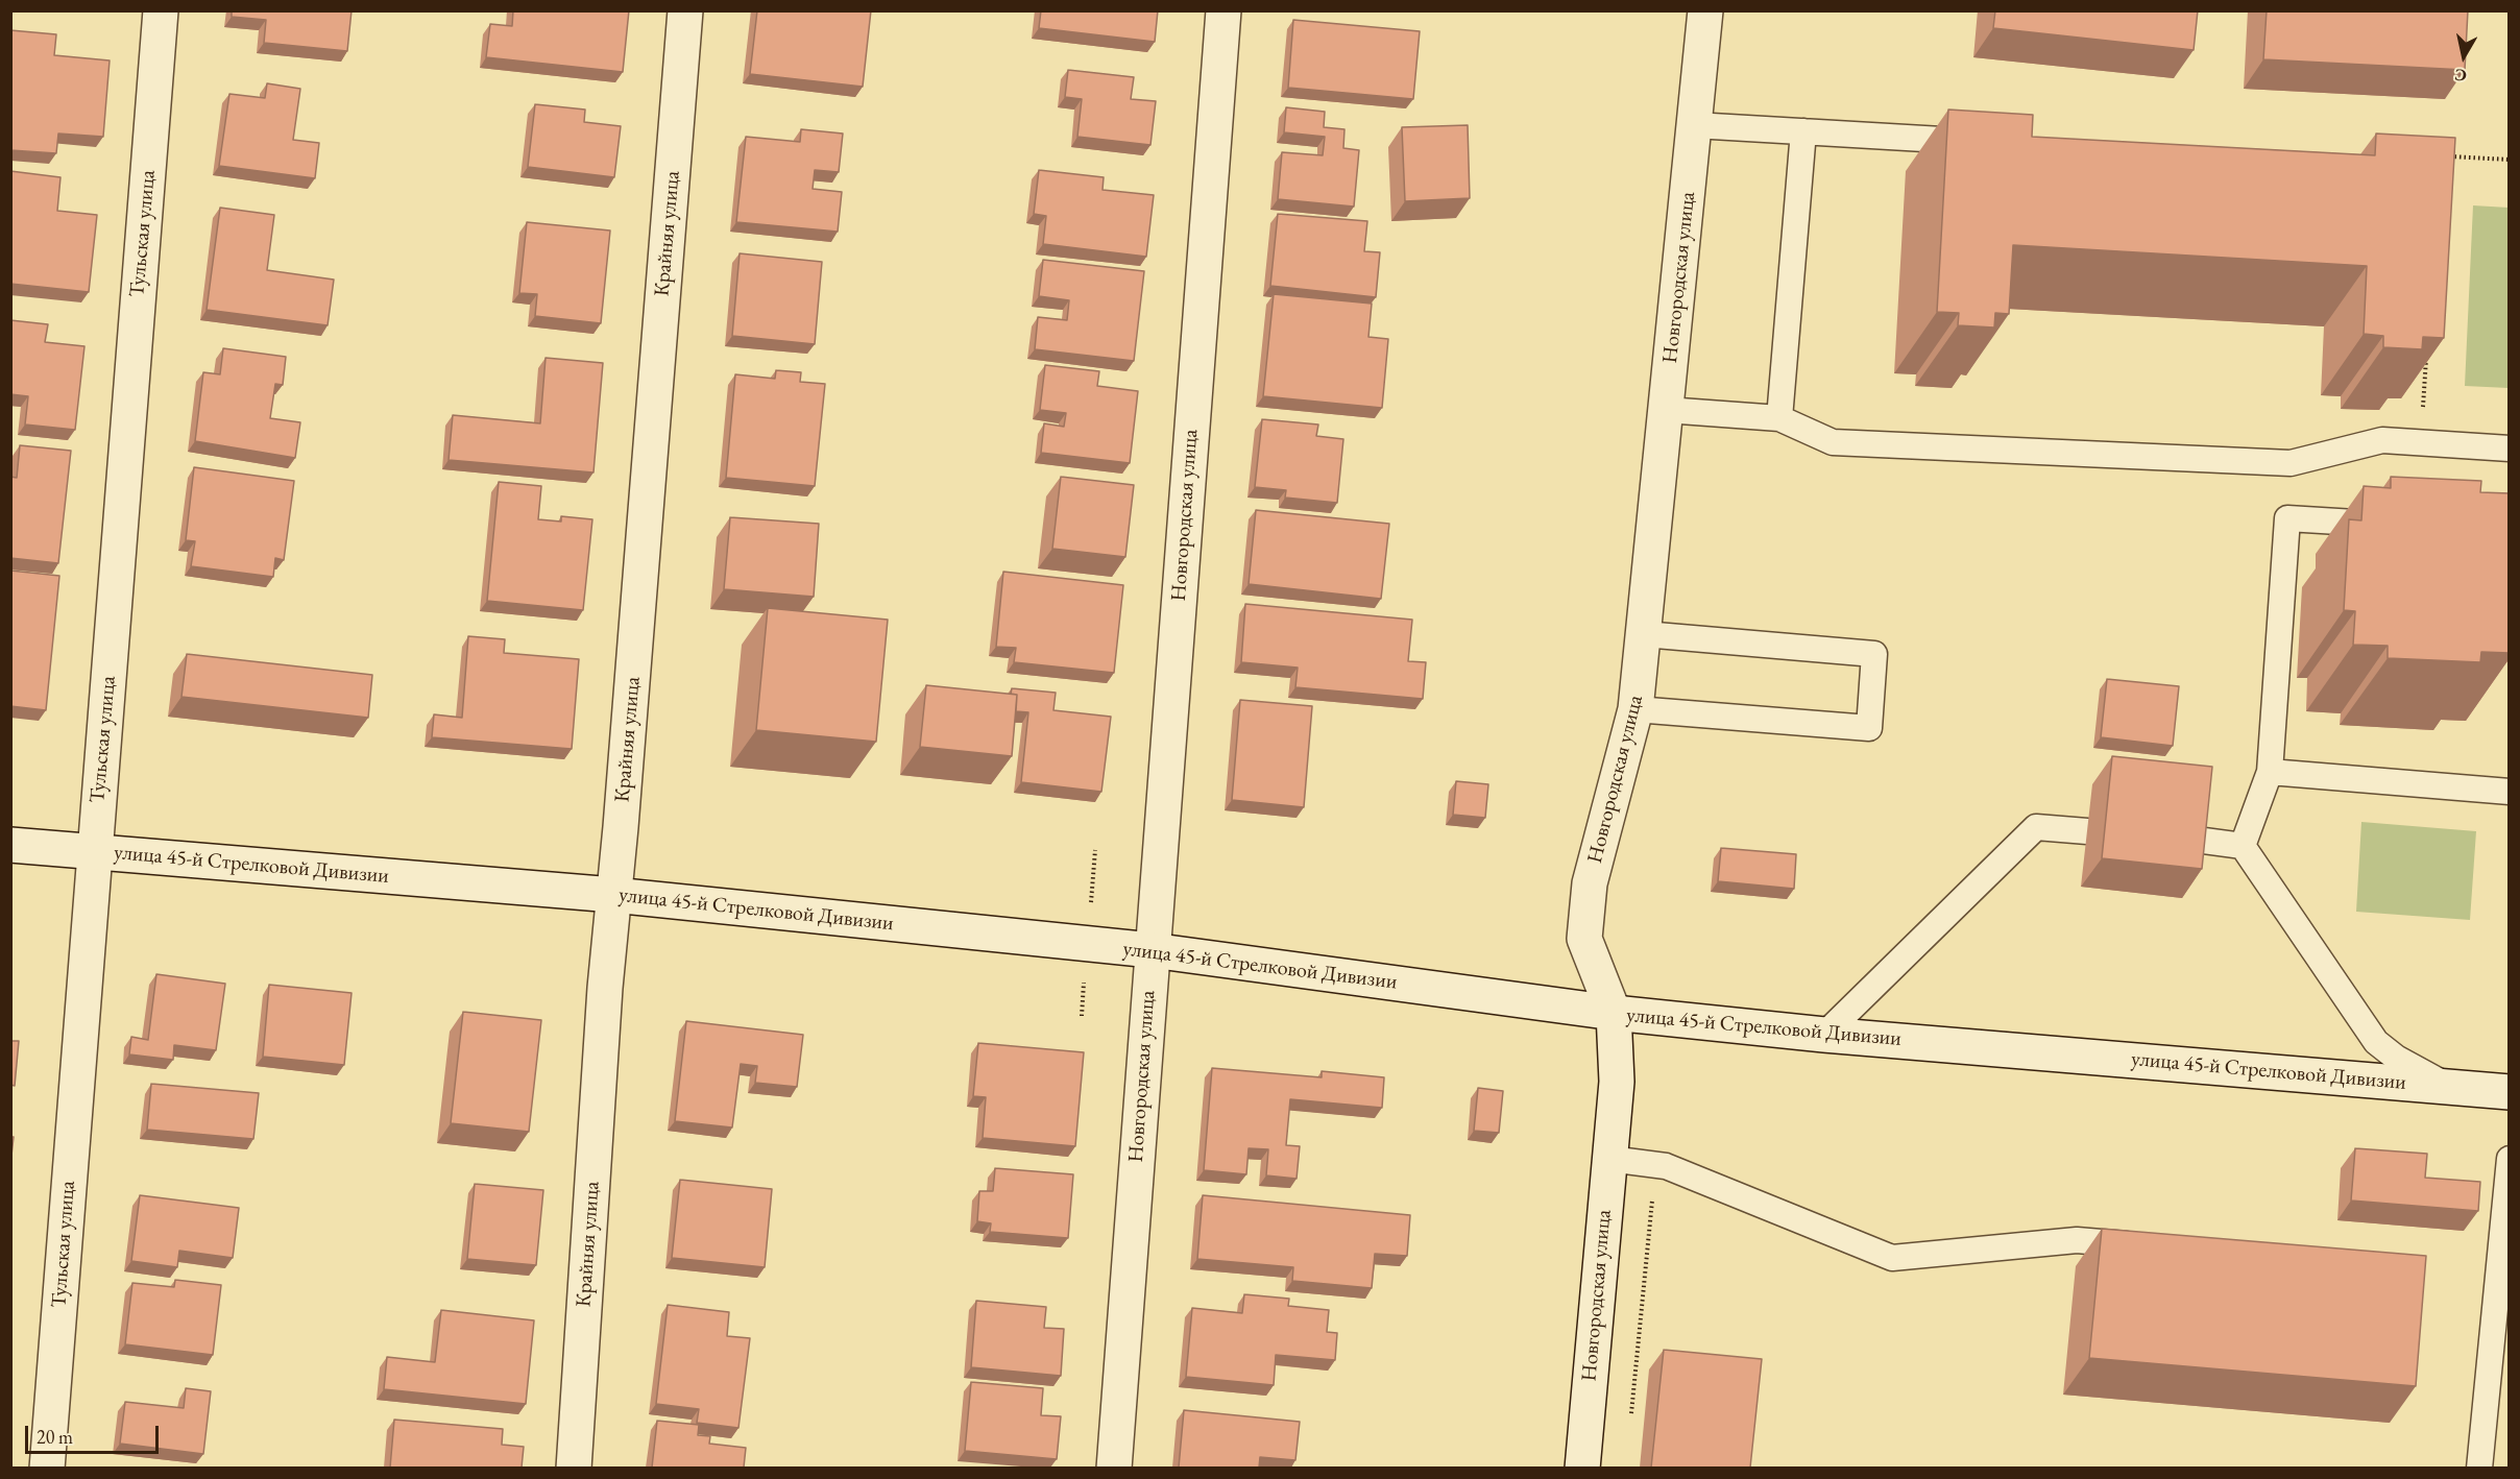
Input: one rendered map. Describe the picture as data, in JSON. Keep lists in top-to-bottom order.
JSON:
{
  "streets": {
    "street": [
      "Тульская улица",
      "Крайняя улица",
      "Новгородская улица",
      "улица 45-й Стрелковой Дивизии"
    ]
  },
  "crossings": [
    ["Тульская улица", "улица 45-й Стрелковой Дивизии"],
    ["Крайняя улица", "улица 45-й Стрелковой Дивизии"],
    ["Новгородская улица", "улица 45-й Стрелковой Дивизии"]
  ],
  "scale_bar": "20 m",
  "north": "bottom"
}
